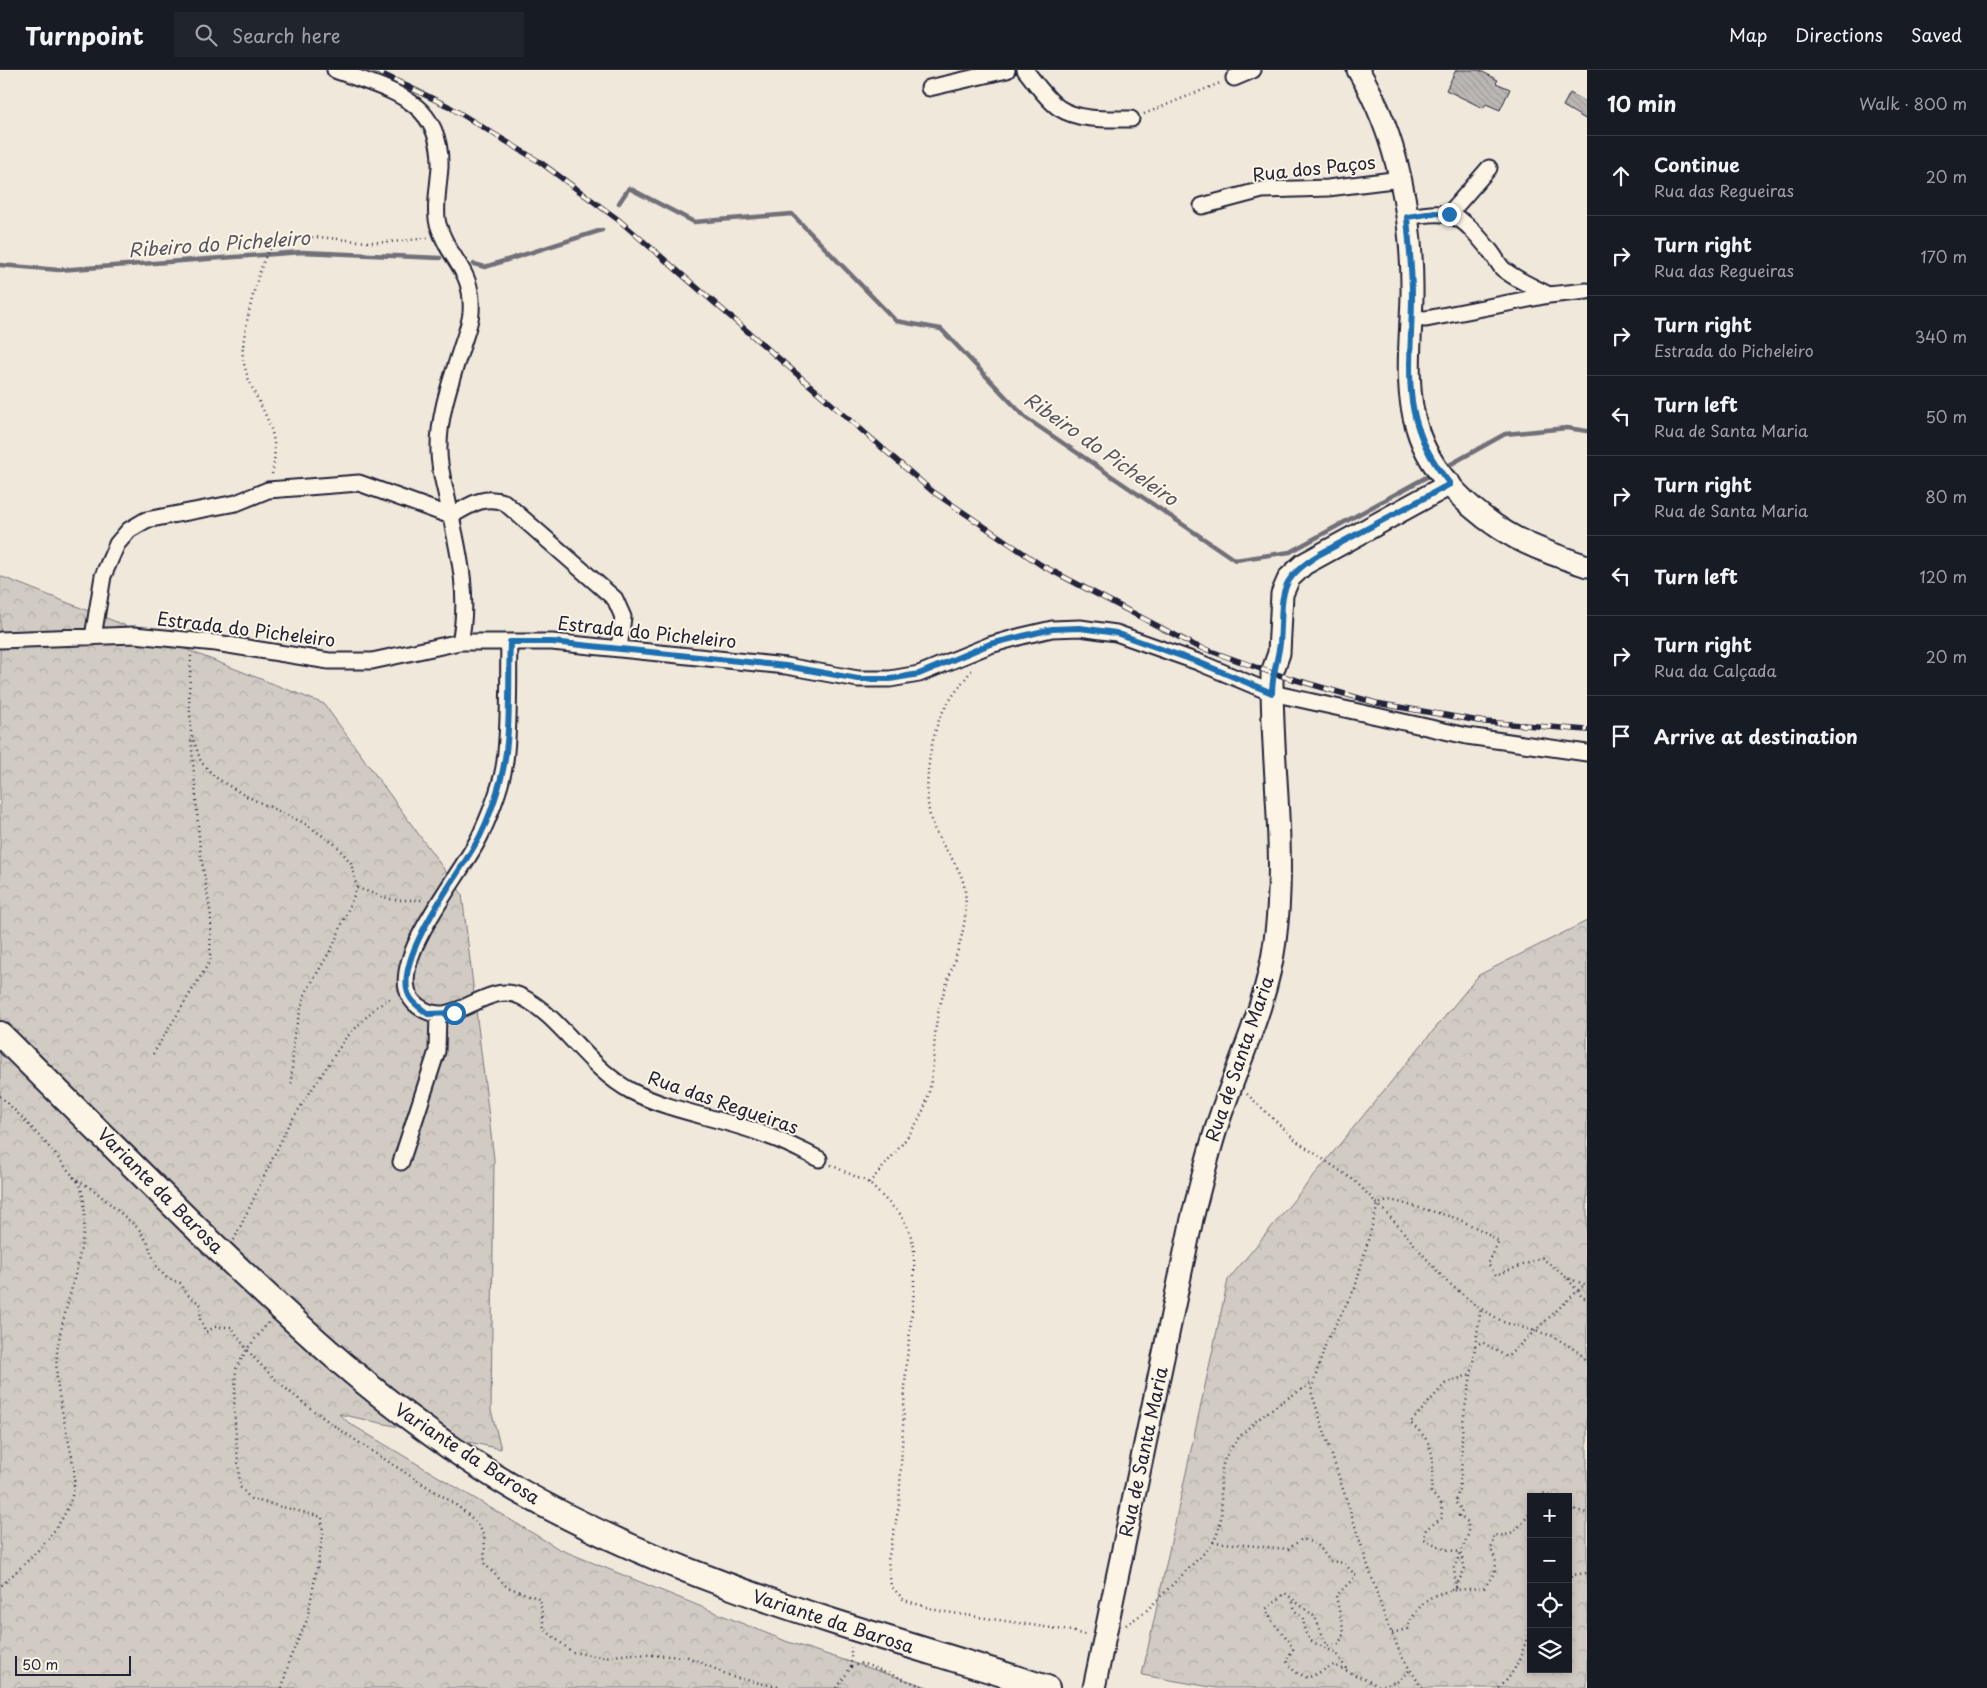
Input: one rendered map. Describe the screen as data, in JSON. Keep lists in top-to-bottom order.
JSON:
{
  "streets": {
    "main road": ["Variante da Barosa"],
    "street": [
      "Rua dos Paços",
      "Estrada do Picheleiro",
      "Rua de Santa Maria",
      "Rua das Regueiras"
    ]
  },
  "crossings": [
    ["Estrada do Picheleiro", "Rua de Santa Maria"]
  ],
  "water": ["Ribeiro do Picheleiro"],
  "scale_bar": "50 m",
  "page": {
    "header": "Turnpoint",
    "search": "Search here",
    "nav": ["Map", "Directions", "Saved"],
    "heading": ["10 min", "Walk · 800 m"],
    "list": [
      ["Continue", "Rua das Regueiras", "20 m"],
      ["Turn right", "Rua das Regueiras", "170 m"],
      ["Turn right", "Estrada do Picheleiro", "340 m"],
      ["Turn left", "Rua de Santa Maria", "50 m"],
      ["Turn right", "Rua de Santa Maria", "80 m"],
      ["Turn left", "120 m"],
      ["Turn right", "Rua da Calçada", "20 m"],
      "Arrive at destination"
    ],
    "map_buttons": ["+", "−"],
    "scale": "50 m"
  }
}
